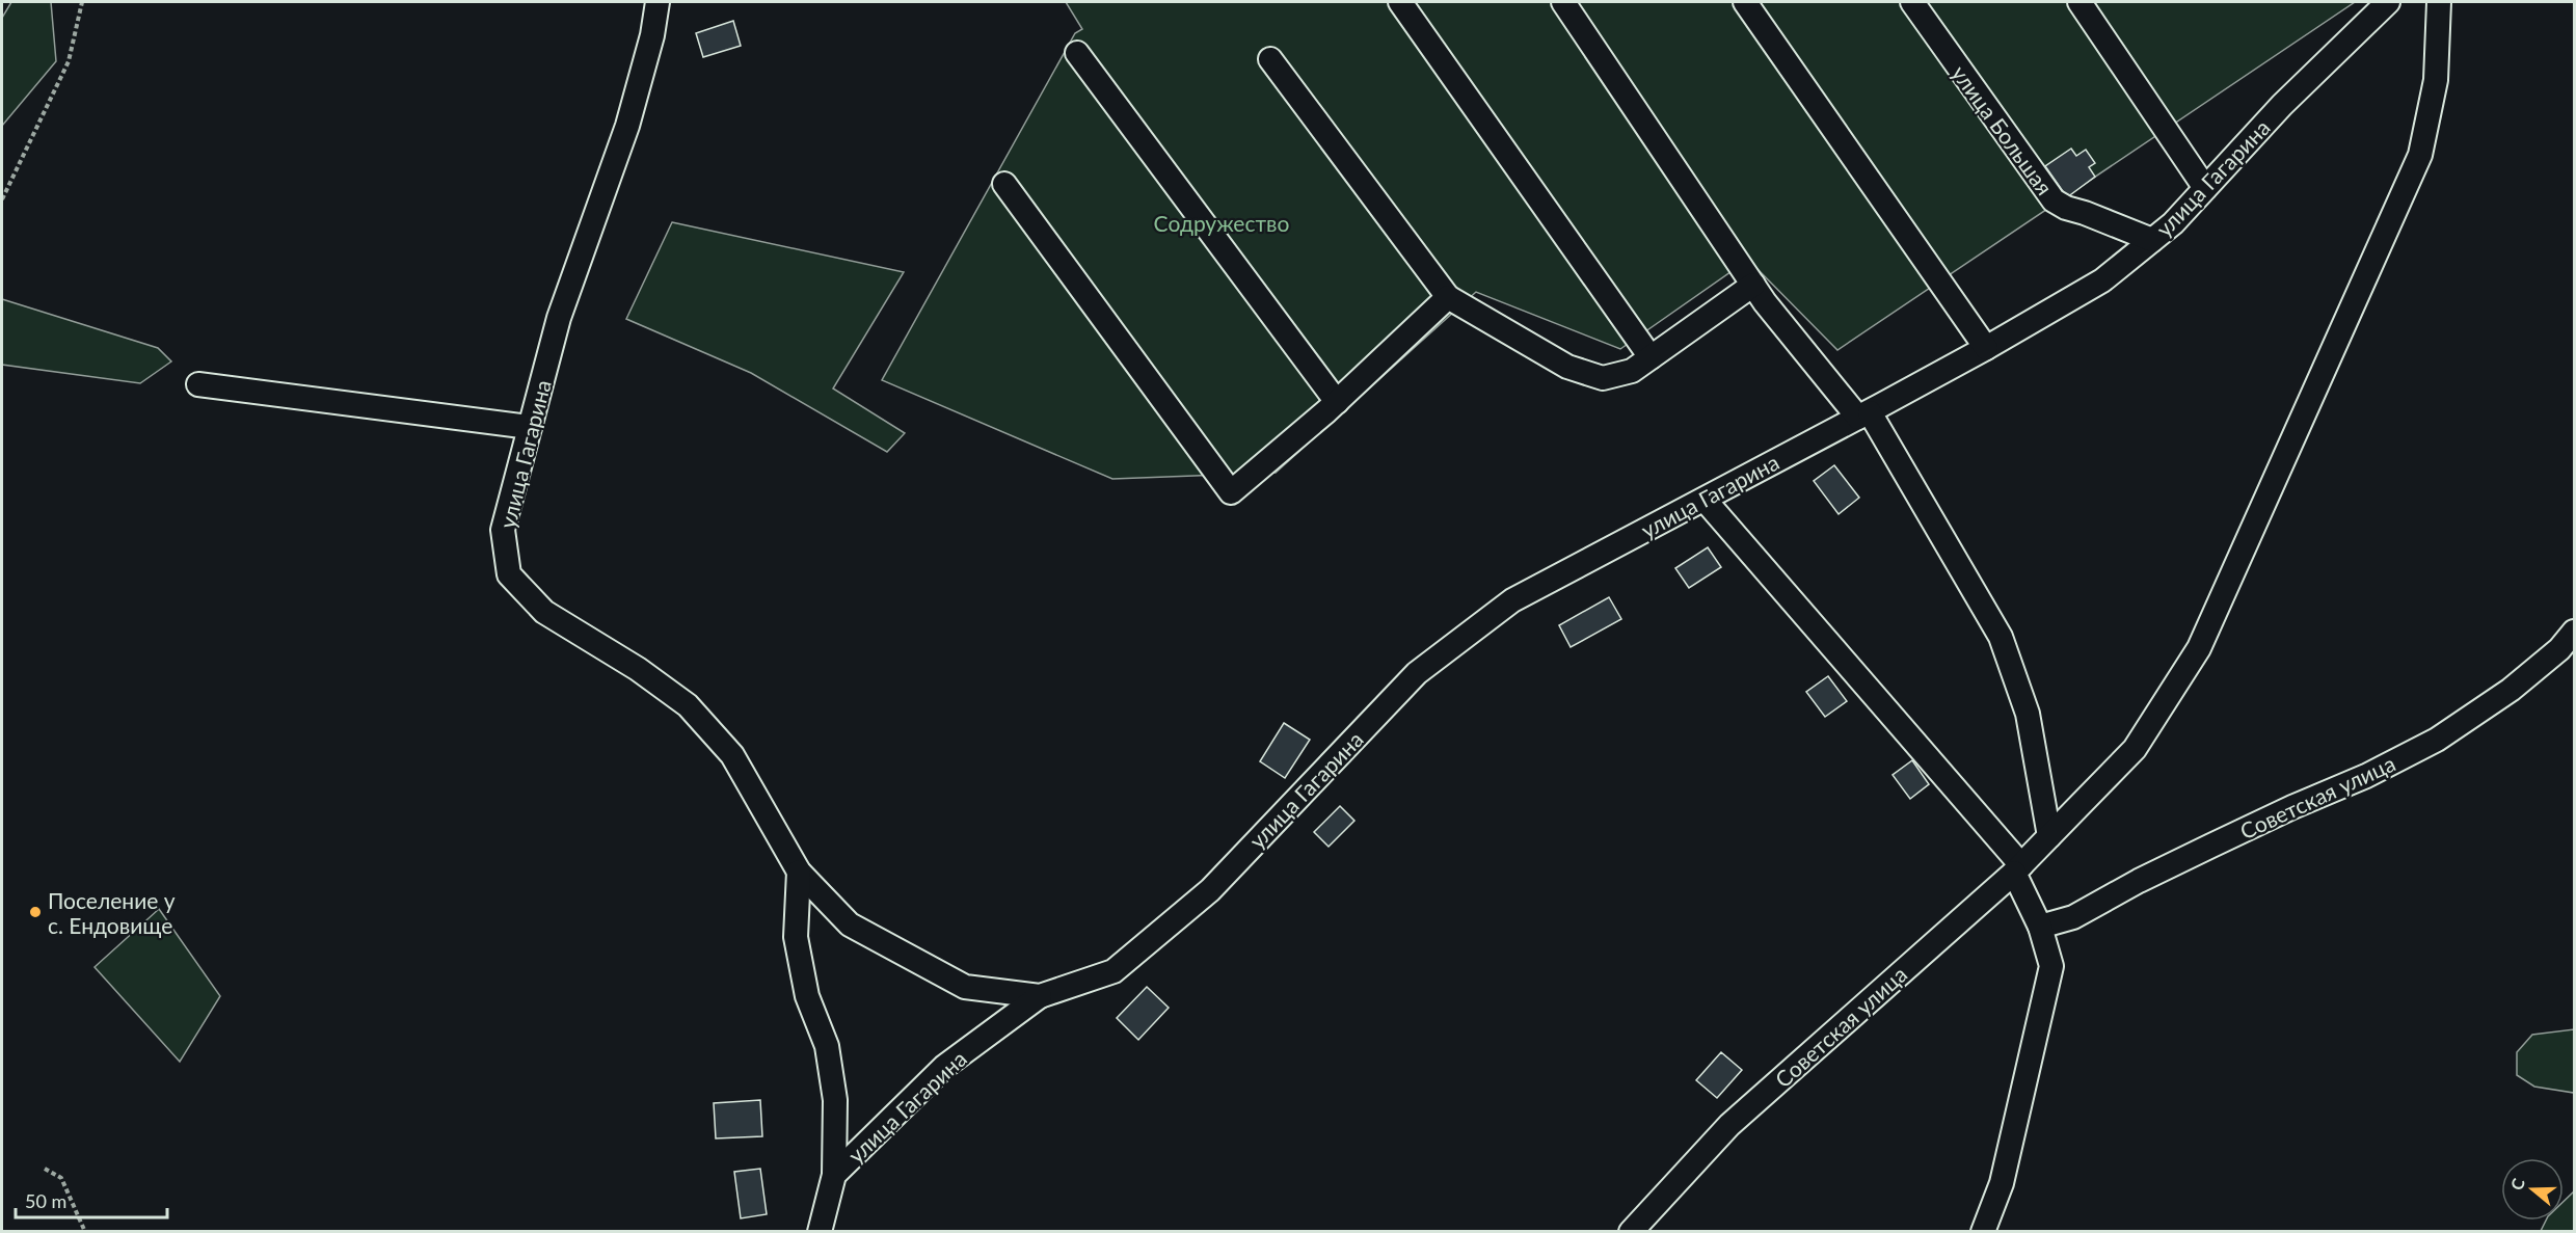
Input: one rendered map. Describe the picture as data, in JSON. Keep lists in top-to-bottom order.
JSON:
{
  "streets": {
    "street": ["улица Большая", "улица Гагарина", "Советская улица"]
  },
  "crossings": [
    ["улица Большая", "улица Гагарина"]
  ],
  "parks": ["Содружество"],
  "places": ["Поселение у с. Ендовище"],
  "scale_bar": "50 m",
  "north": "left"
}
